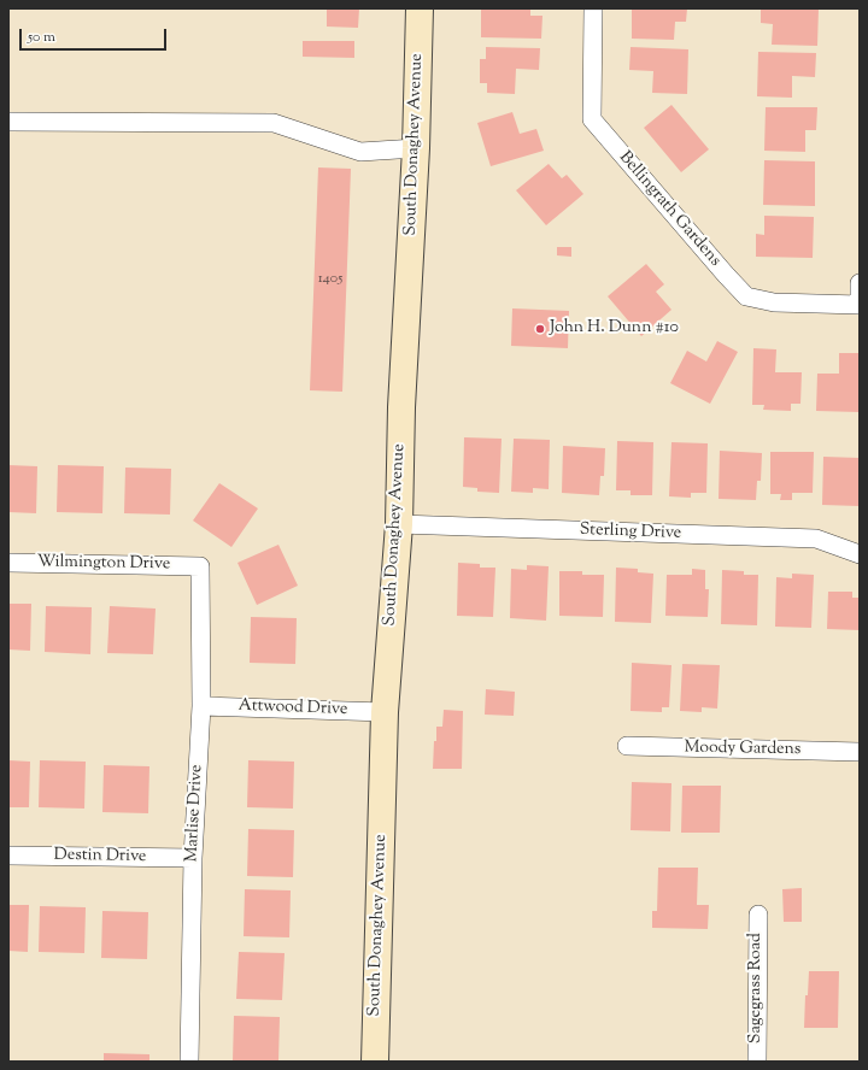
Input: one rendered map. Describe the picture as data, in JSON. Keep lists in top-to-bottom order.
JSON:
{
  "streets": {
    "street": [
      "South Donaghey Avenue",
      "Bellingrath Gardens",
      "Sterling Drive",
      "Wilmington Drive",
      "Attwood Drive",
      "Moody Gardens",
      "Marlise Drive",
      "Destin Drive",
      "Sagegrass Road"
    ]
  },
  "crossings": [
    ["South Donaghey Avenue", "Sterling Drive"],
    ["South Donaghey Avenue", "Attwood Drive"],
    ["Wilmington Drive", "Marlise Drive"],
    ["Attwood Drive", "Marlise Drive"],
    ["Marlise Drive", "Destin Drive"]
  ],
  "places": ["John H. Dunn #10"],
  "house_numbers": ["1405"],
  "scale_bar": "50 m"
}
